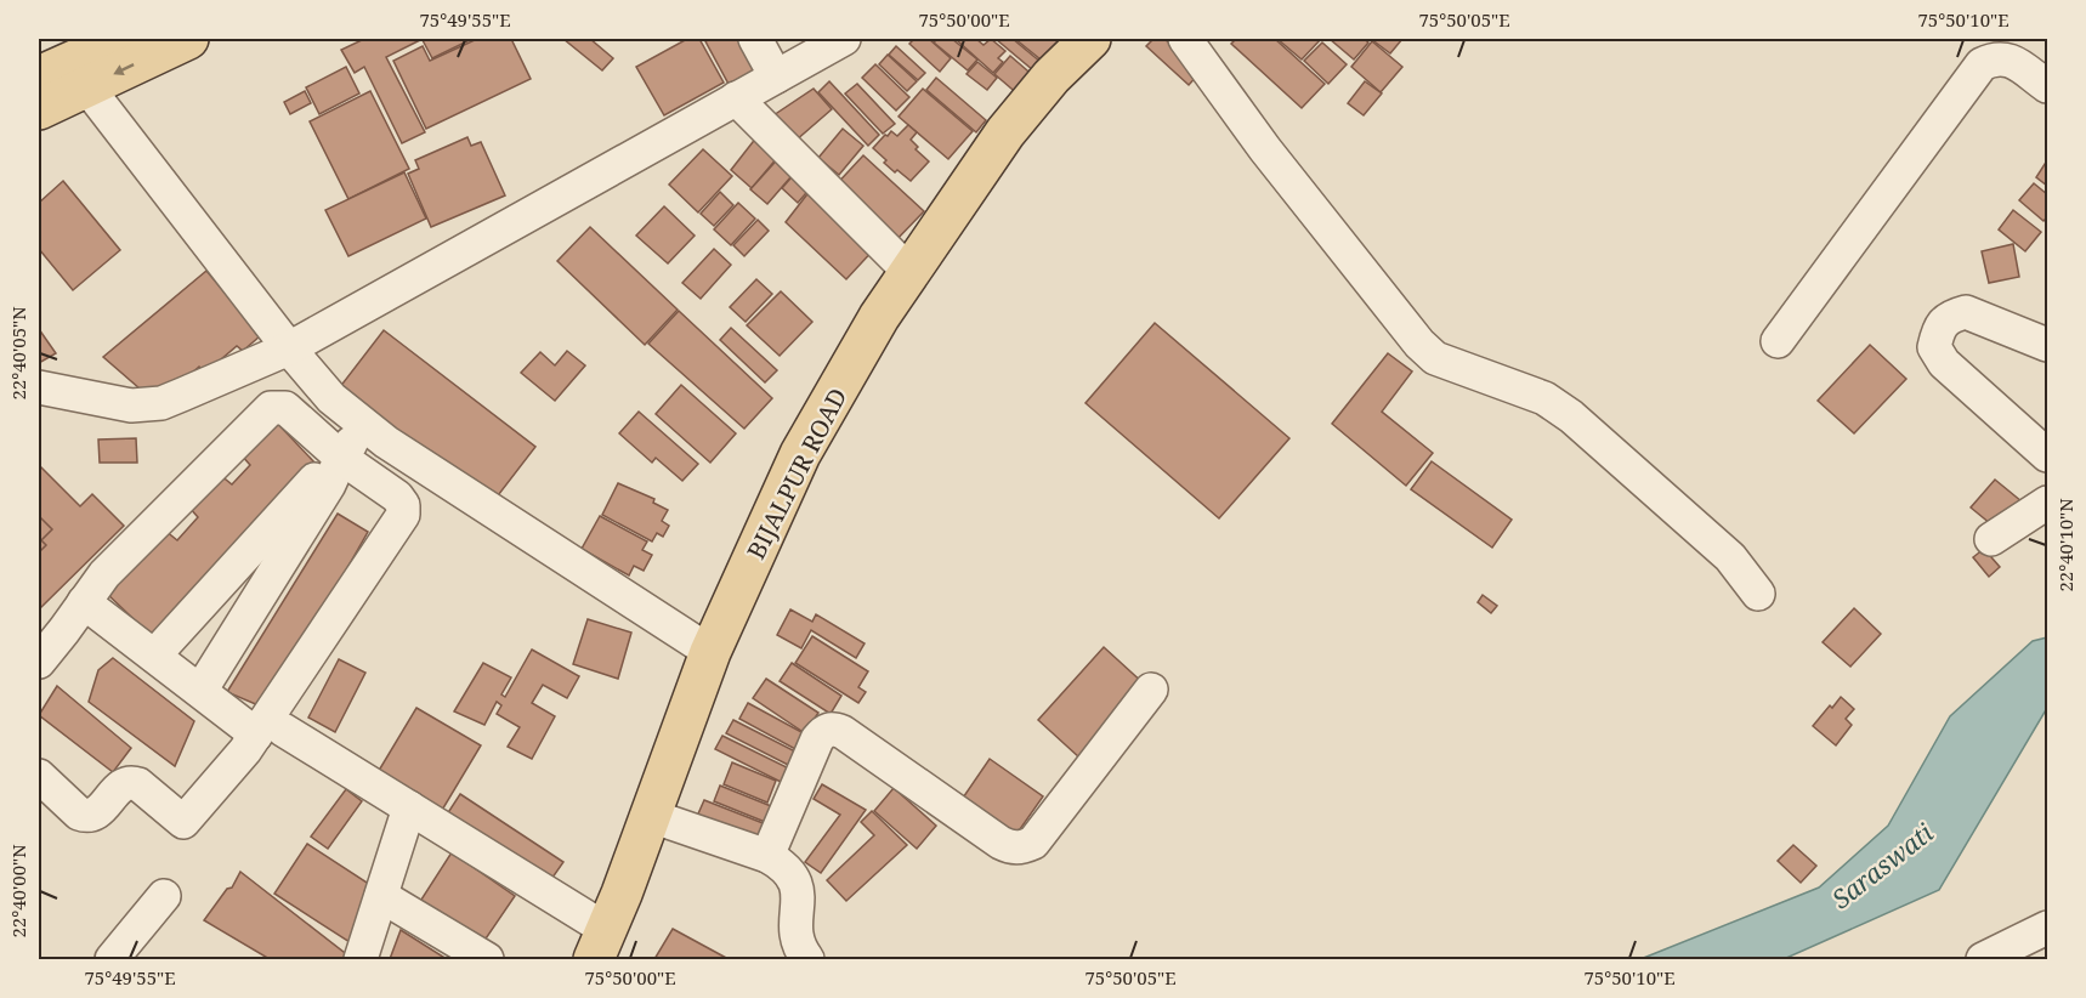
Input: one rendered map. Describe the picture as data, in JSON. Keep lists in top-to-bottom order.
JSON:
{
  "streets": {
    "main road": ["BIJALPUR ROAD"]
  },
  "water": ["Saraswati"],
  "coordinates": [
    "75°49'55\"E",
    "75°50'00\"E",
    "75°50'05\"E",
    "75°50'10\"E",
    "22°40'05\"N",
    "22°40'10\"N",
    "22°40'00\"N"
  ]
}
